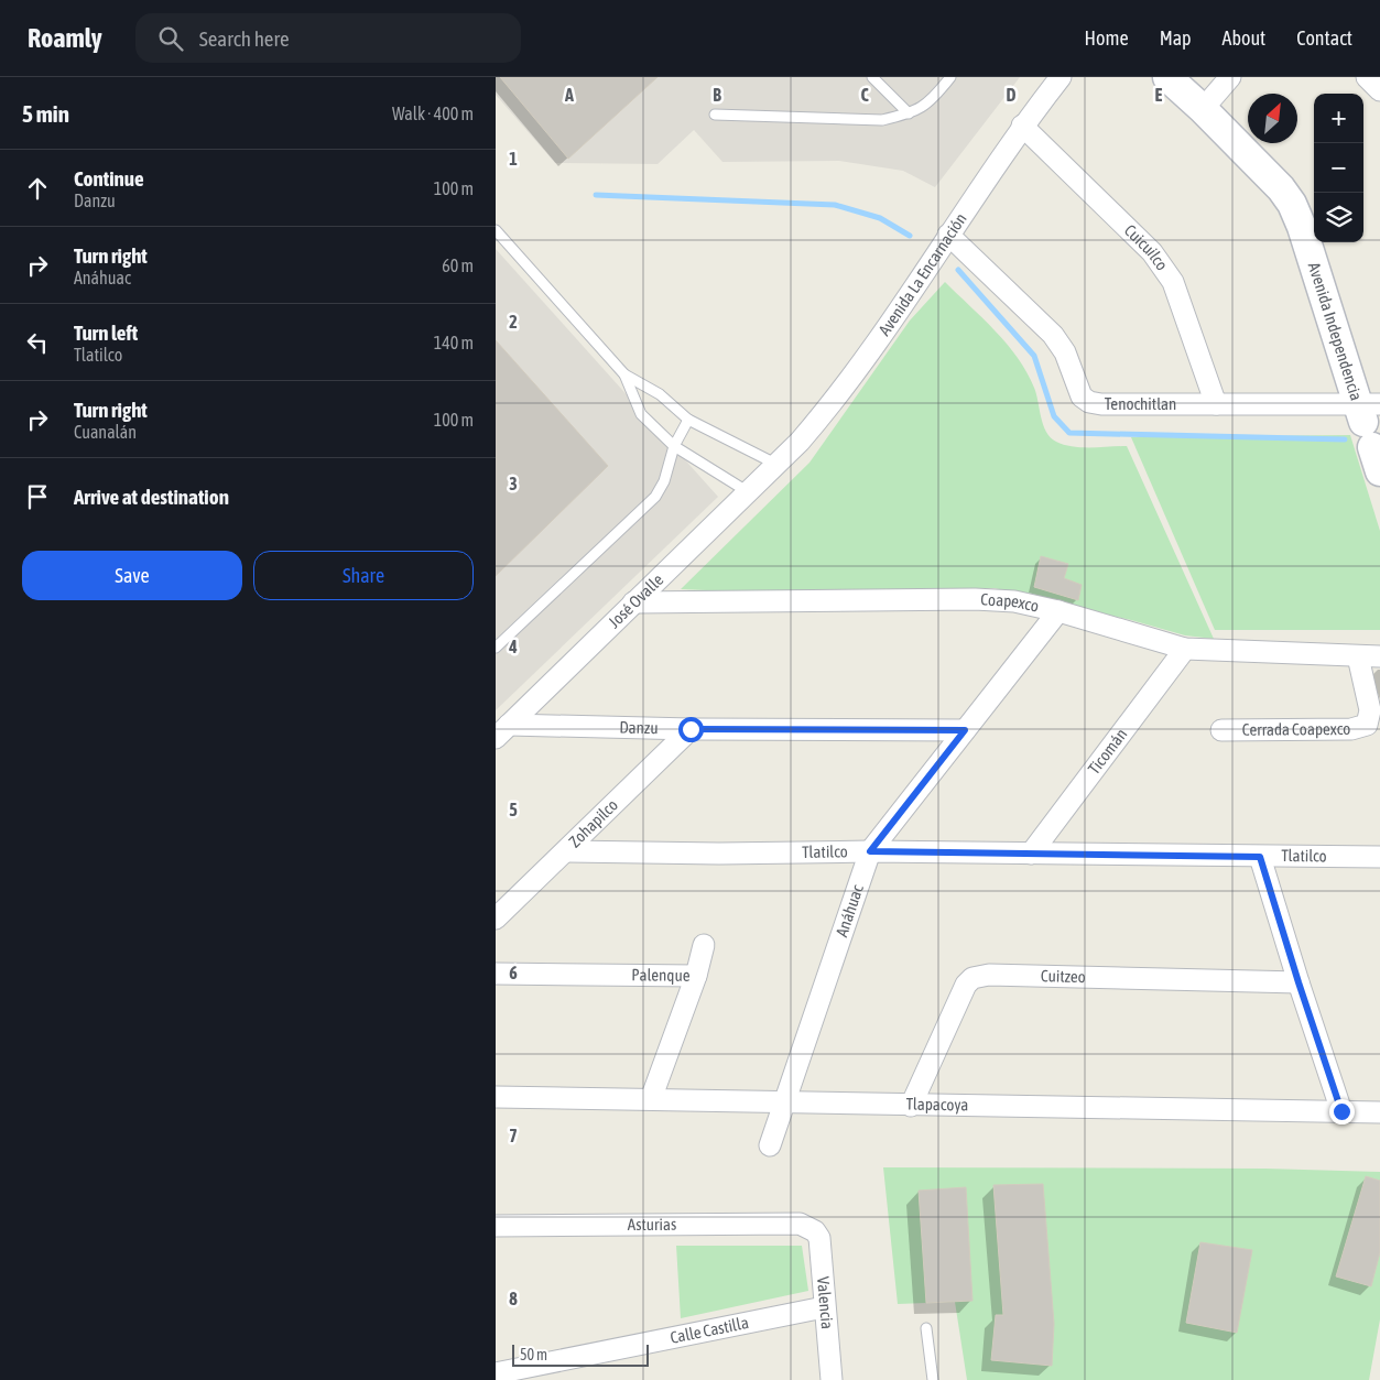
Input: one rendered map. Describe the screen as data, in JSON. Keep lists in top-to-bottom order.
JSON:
{
  "streets": {
    "street": [
      "Cuicuilco",
      "Avenida La Encarnación",
      "Avenida Independencia",
      "Tenochitlan",
      "José Ovalle",
      "Coapexco",
      "Danzu",
      "Cerrada Coapexco",
      "Ticomán",
      "Zohapilco",
      "Tlatilco",
      "Anáhuac",
      "Cuitzeo",
      "Palenque",
      "Tlapacoya",
      "Asturias",
      "Valencia",
      "Calle Castilla"
    ]
  },
  "crossings": [
    ["Cuicuilco", "Avenida La Encarnación"],
    ["Cuicuilco", "Tenochitlan"],
    ["Avenida La Encarnación", "Tenochitlan"],
    ["Avenida La Encarnación", "José Ovalle"],
    ["Avenida Independencia", "Tenochitlan"],
    ["José Ovalle", "Coapexco"],
    ["José Ovalle", "Danzu"],
    ["Coapexco", "Cerrada Coapexco"],
    ["Coapexco", "Ticomán"],
    ["Coapexco", "Anáhuac"],
    ["Danzu", "Zohapilco"],
    ["Danzu", "Anáhuac"],
    ["Ticomán", "Tlatilco"],
    ["Zohapilco", "Tlatilco"],
    ["Tlatilco", "Anáhuac"],
    ["Anáhuac", "Tlapacoya"],
    ["Cuitzeo", "Tlapacoya"],
    ["Palenque", "Tlapacoya"],
    ["Asturias", "Valencia"],
    ["Valencia", "Calle Castilla"]
  ],
  "scale_bar": "50 m",
  "north": "top right",
  "page": {
    "header": "Roamly",
    "search": "Search here",
    "nav": [
      "Home",
      "Map",
      "About",
      "Contact"
    ],
    "heading": ["5 min", "Walk · 400 m"],
    "map_buttons": ["+", "−"],
    "list": [
      ["Continue", "Danzu", "100 m"],
      ["Turn right", "Anáhuac", "60 m"],
      ["Turn left", "Tlatilco", "140 m"],
      ["Turn right", "Cuanalán", "100 m"],
      "Arrive at destination"
    ],
    "buttons": ["Save", "Share"],
    "scale": "50 m"
  },
  "grid": {
    "columns": [
      "A",
      "B",
      "C",
      "D",
      "E"
    ],
    "rows": [
      "1",
      "2",
      "3",
      "4",
      "5",
      "6",
      "7",
      "8"
    ]
  }
}
